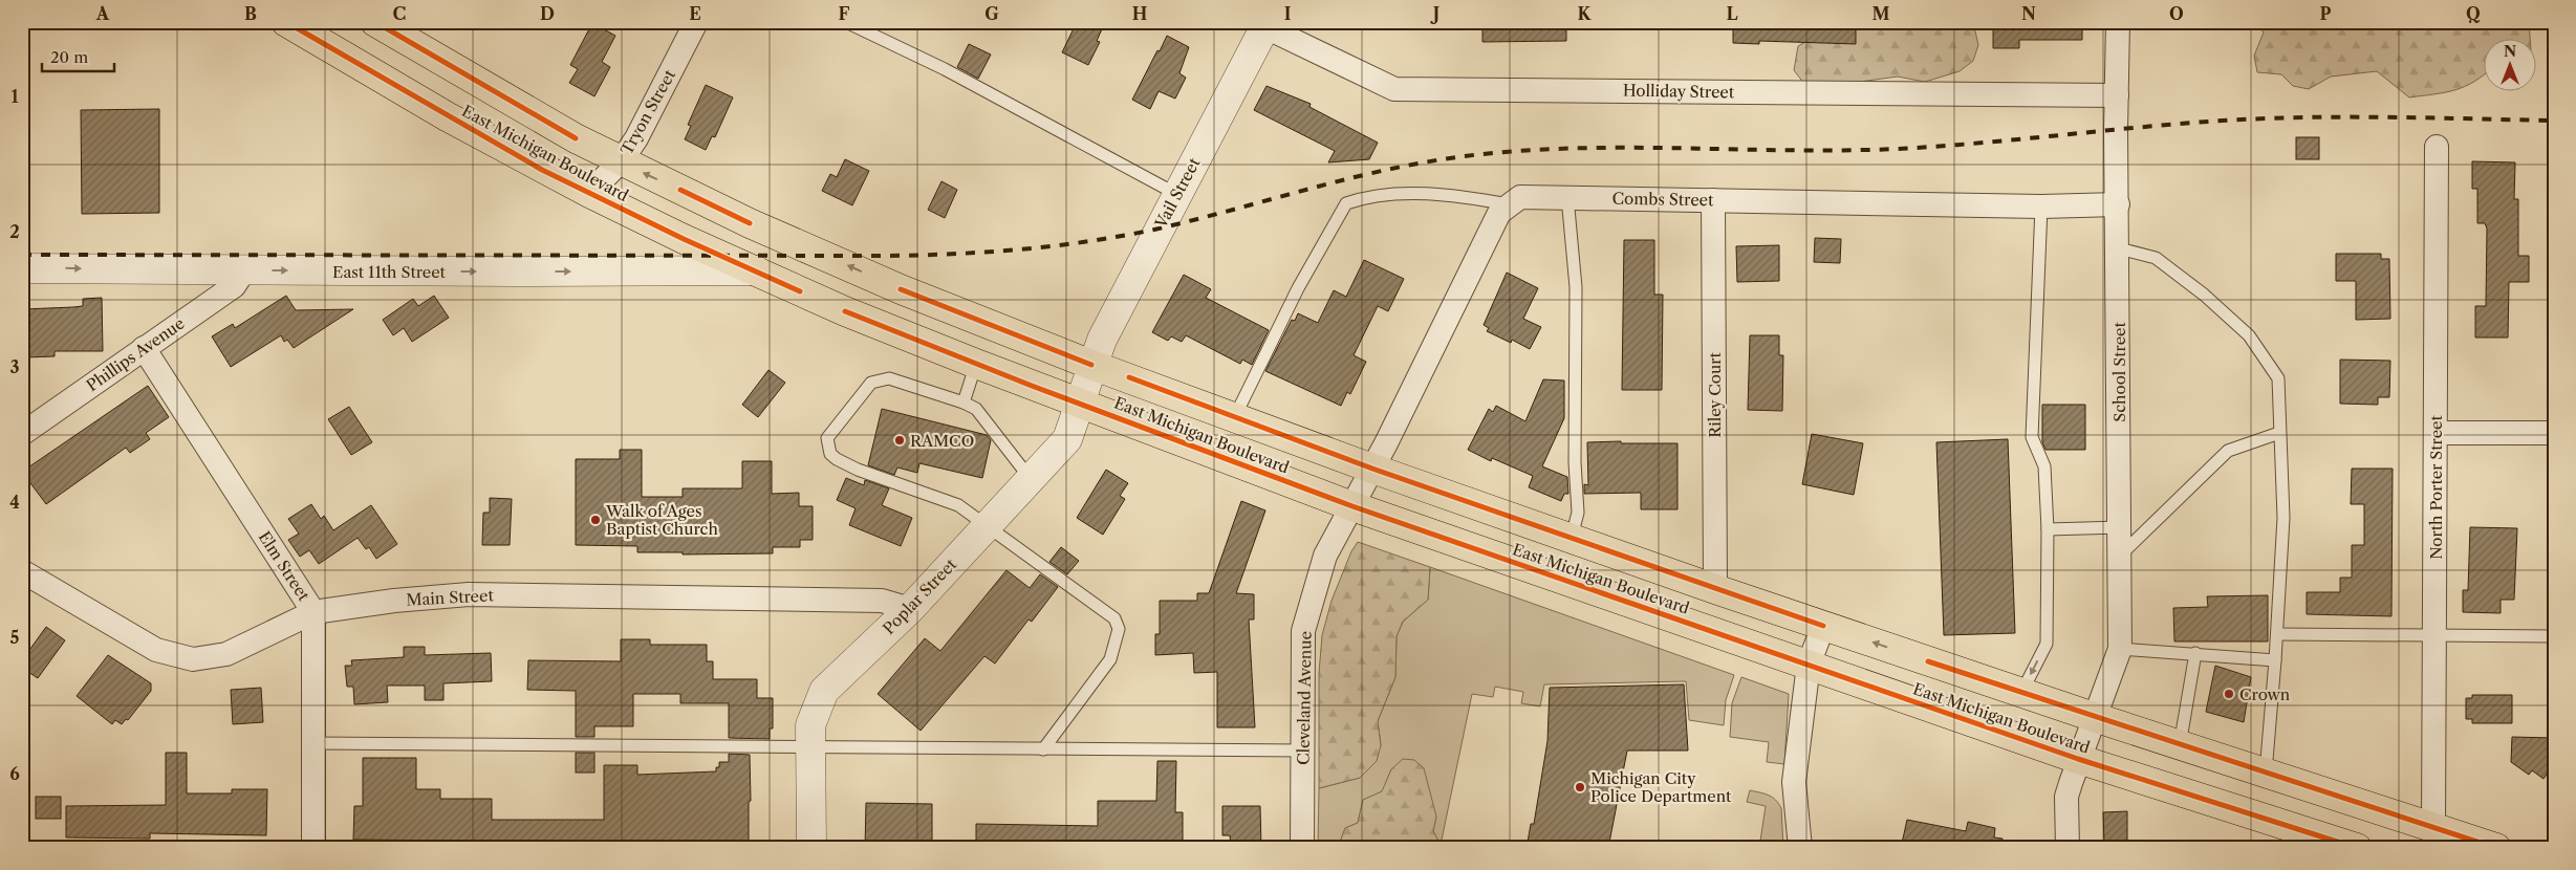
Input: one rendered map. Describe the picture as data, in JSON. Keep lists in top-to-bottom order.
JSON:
{
  "streets": {
    "main road": ["East Michigan Boulevard"],
    "street": [
      "Holliday Street",
      "Tryon Street",
      "Vail Street",
      "Combs Street",
      "East 11th Street",
      "Phillips Avenue",
      "School Street",
      "Riley Court",
      "North Porter Street",
      "Elm Street",
      "Poplar Street",
      "Main Street",
      "Cleveland Avenue"
    ]
  },
  "crossings": [
    ["Holliday Street", "Vail Street"],
    ["Holliday Street", "School Street"],
    ["Tryon Street", "East Michigan Boulevard"],
    ["East Michigan Boulevard", "Vail Street"],
    ["East Michigan Boulevard", "East 11th Street"],
    ["East Michigan Boulevard", "School Street"],
    ["East Michigan Boulevard", "Riley Court"],
    ["East Michigan Boulevard", "North Porter Street"],
    ["East Michigan Boulevard", "Poplar Street"],
    ["East Michigan Boulevard", "Cleveland Avenue"],
    ["Vail Street", "Poplar Street"],
    ["Combs Street", "School Street"],
    ["Combs Street", "Riley Court"],
    ["East 11th Street", "Phillips Avenue"],
    ["Phillips Avenue", "Elm Street"],
    ["Elm Street", "Main Street"],
    ["Poplar Street", "Main Street"]
  ],
  "one_way": ["East 11th Street"],
  "places": [
    "RAMCO",
    "Walk of Ages Baptist Church",
    "Crown",
    "Michigan City Police Department"
  ],
  "scale_bar": "20 m",
  "north": "top",
  "grid": {
    "columns": [
      "A",
      "B",
      "C",
      "D",
      "E",
      "F",
      "G",
      "H",
      "I",
      "J",
      "K",
      "L",
      "M",
      "N",
      "O",
      "P",
      "Q"
    ],
    "rows": [
      "1",
      "2",
      "3",
      "4",
      "5",
      "6"
    ]
  }
}
